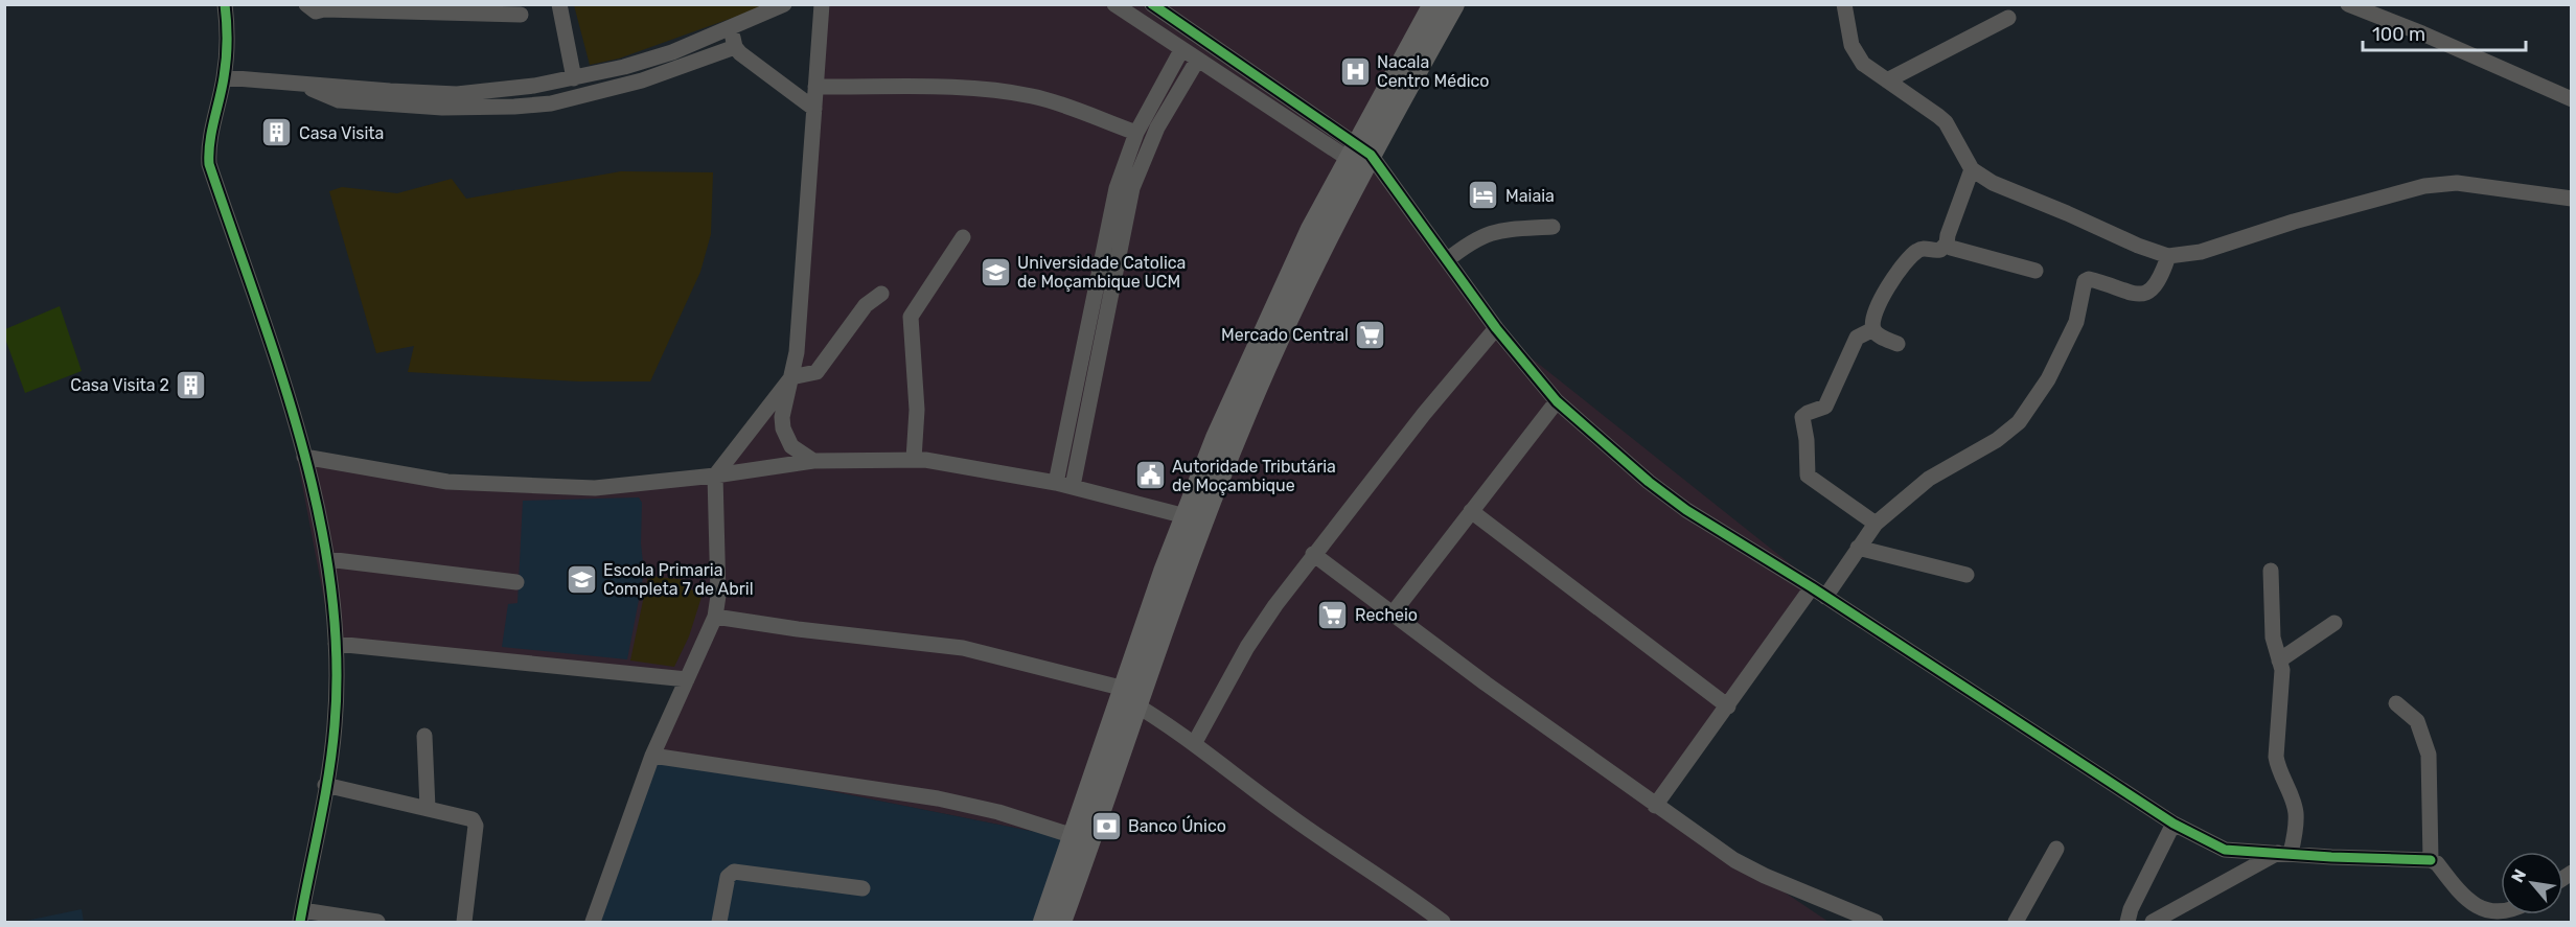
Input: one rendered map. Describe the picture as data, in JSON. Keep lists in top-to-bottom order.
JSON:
{
  "places": {
    "hospital": ["Nacala Centro Médico"],
    "building": ["Casa Visita", "Casa Visita 2"],
    "hotel": ["Maiaia"],
    "school or university": ["Universidade Catolica de Moçambique UCM", "Escola Primaria Completa 7 de Abril"],
    "supermarket": ["Mercado Central", "Recheio"],
    "public building": ["Autoridade Tributária de Moçambique"],
    "bank": ["Banco Único"]
  },
  "scale_bar": "100 m",
  "north": "top left"
}
